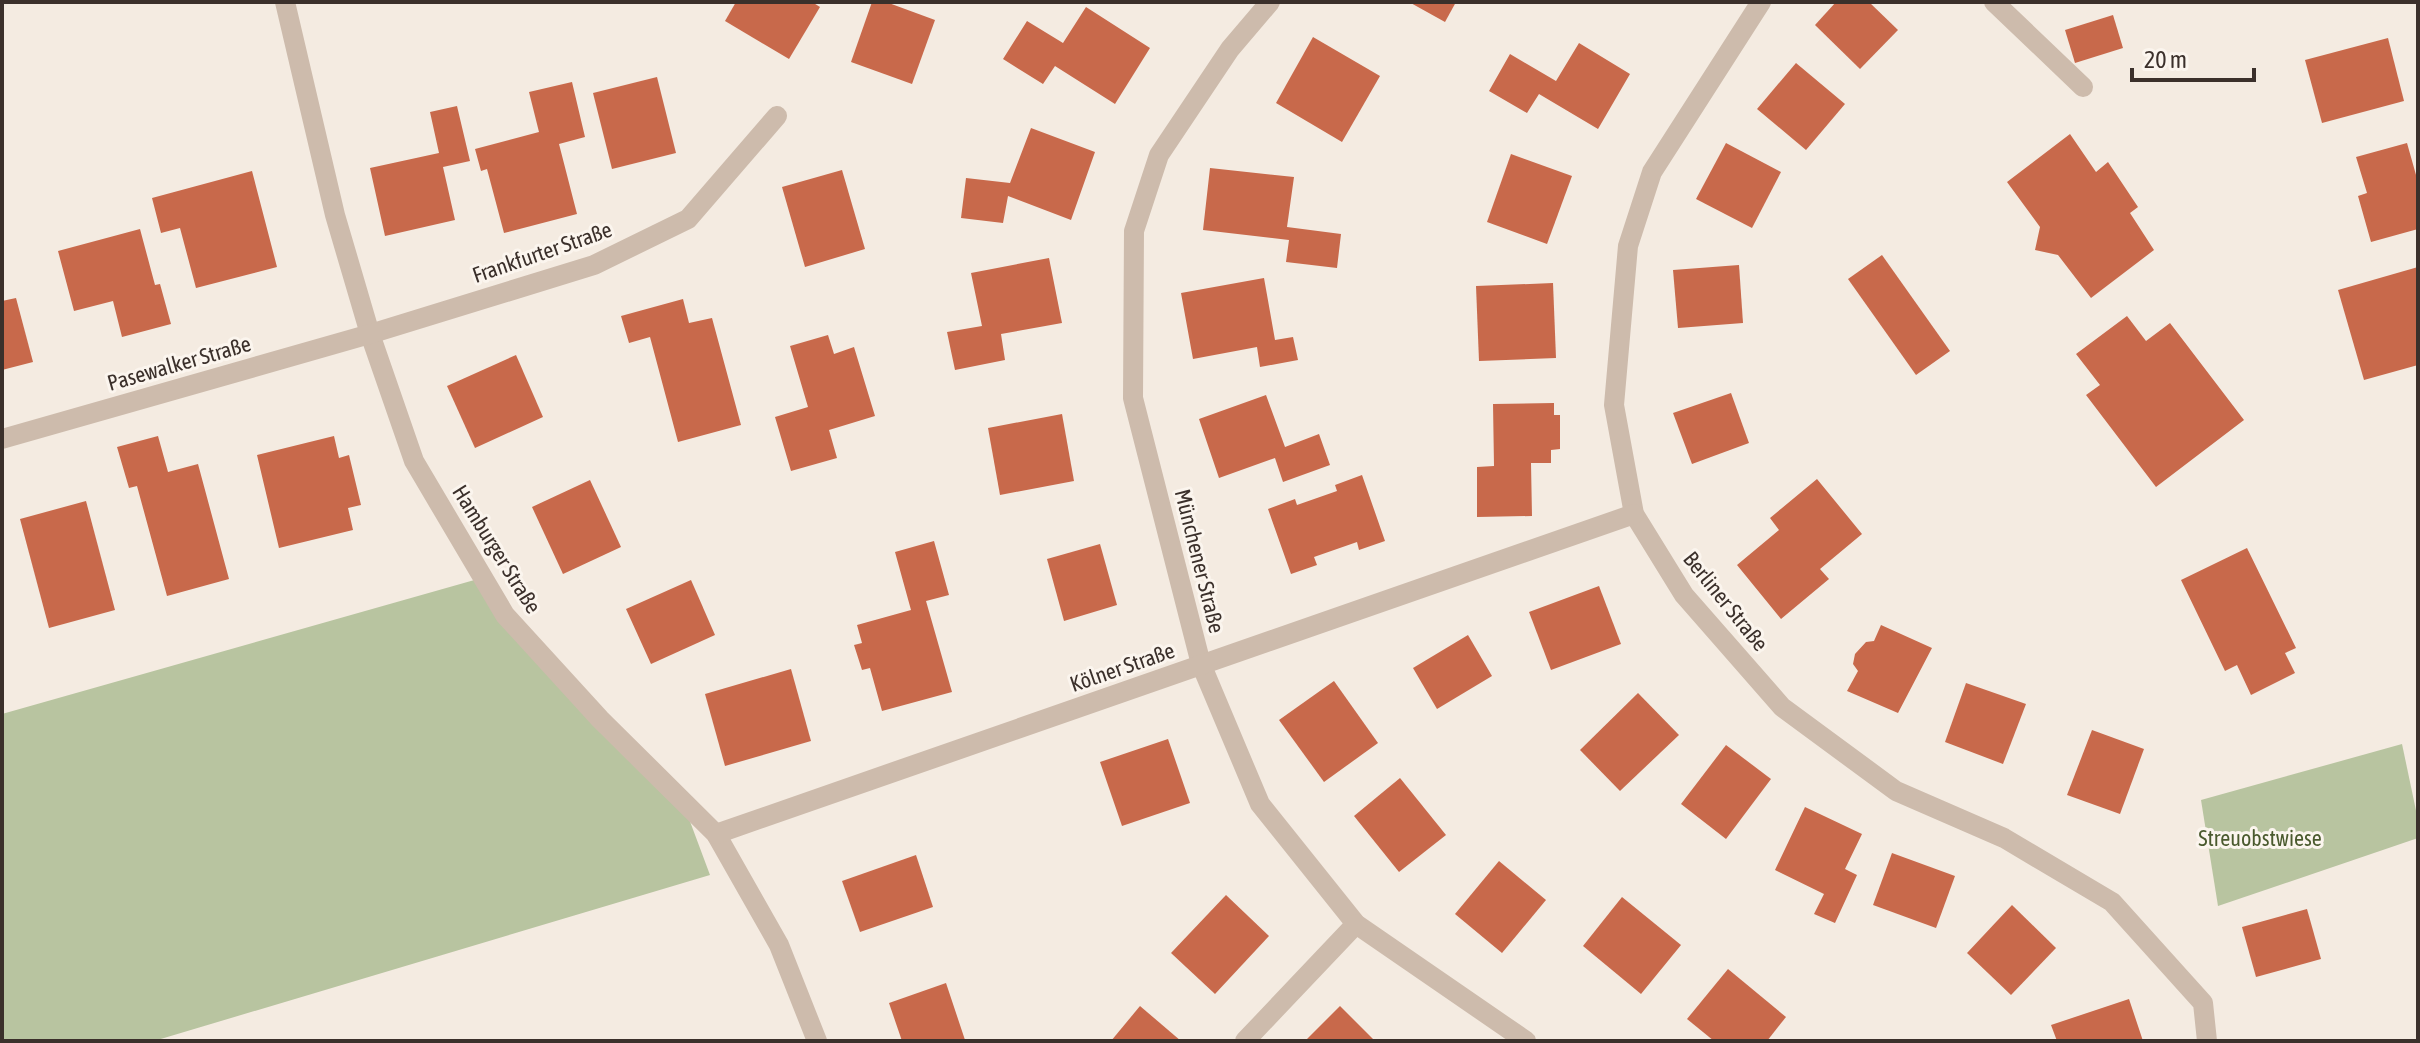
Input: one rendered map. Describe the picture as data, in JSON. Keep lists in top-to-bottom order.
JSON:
{
  "streets": {
    "street": [
      "Frankfurter Straße",
      "Pasewalker Straße",
      "Hamburger Straße",
      "Münchener Straße",
      "Berliner Straße",
      "Kölner Straße"
    ]
  },
  "crossings": [
    ["Frankfurter Straße", "Pasewalker Straße"],
    ["Frankfurter Straße", "Hamburger Straße"],
    ["Pasewalker Straße", "Hamburger Straße"],
    ["Hamburger Straße", "Kölner Straße"],
    ["Münchener Straße", "Kölner Straße"],
    ["Berliner Straße", "Kölner Straße"]
  ],
  "parks": ["Streuobstwiese"],
  "scale_bar": "20 m"
}
